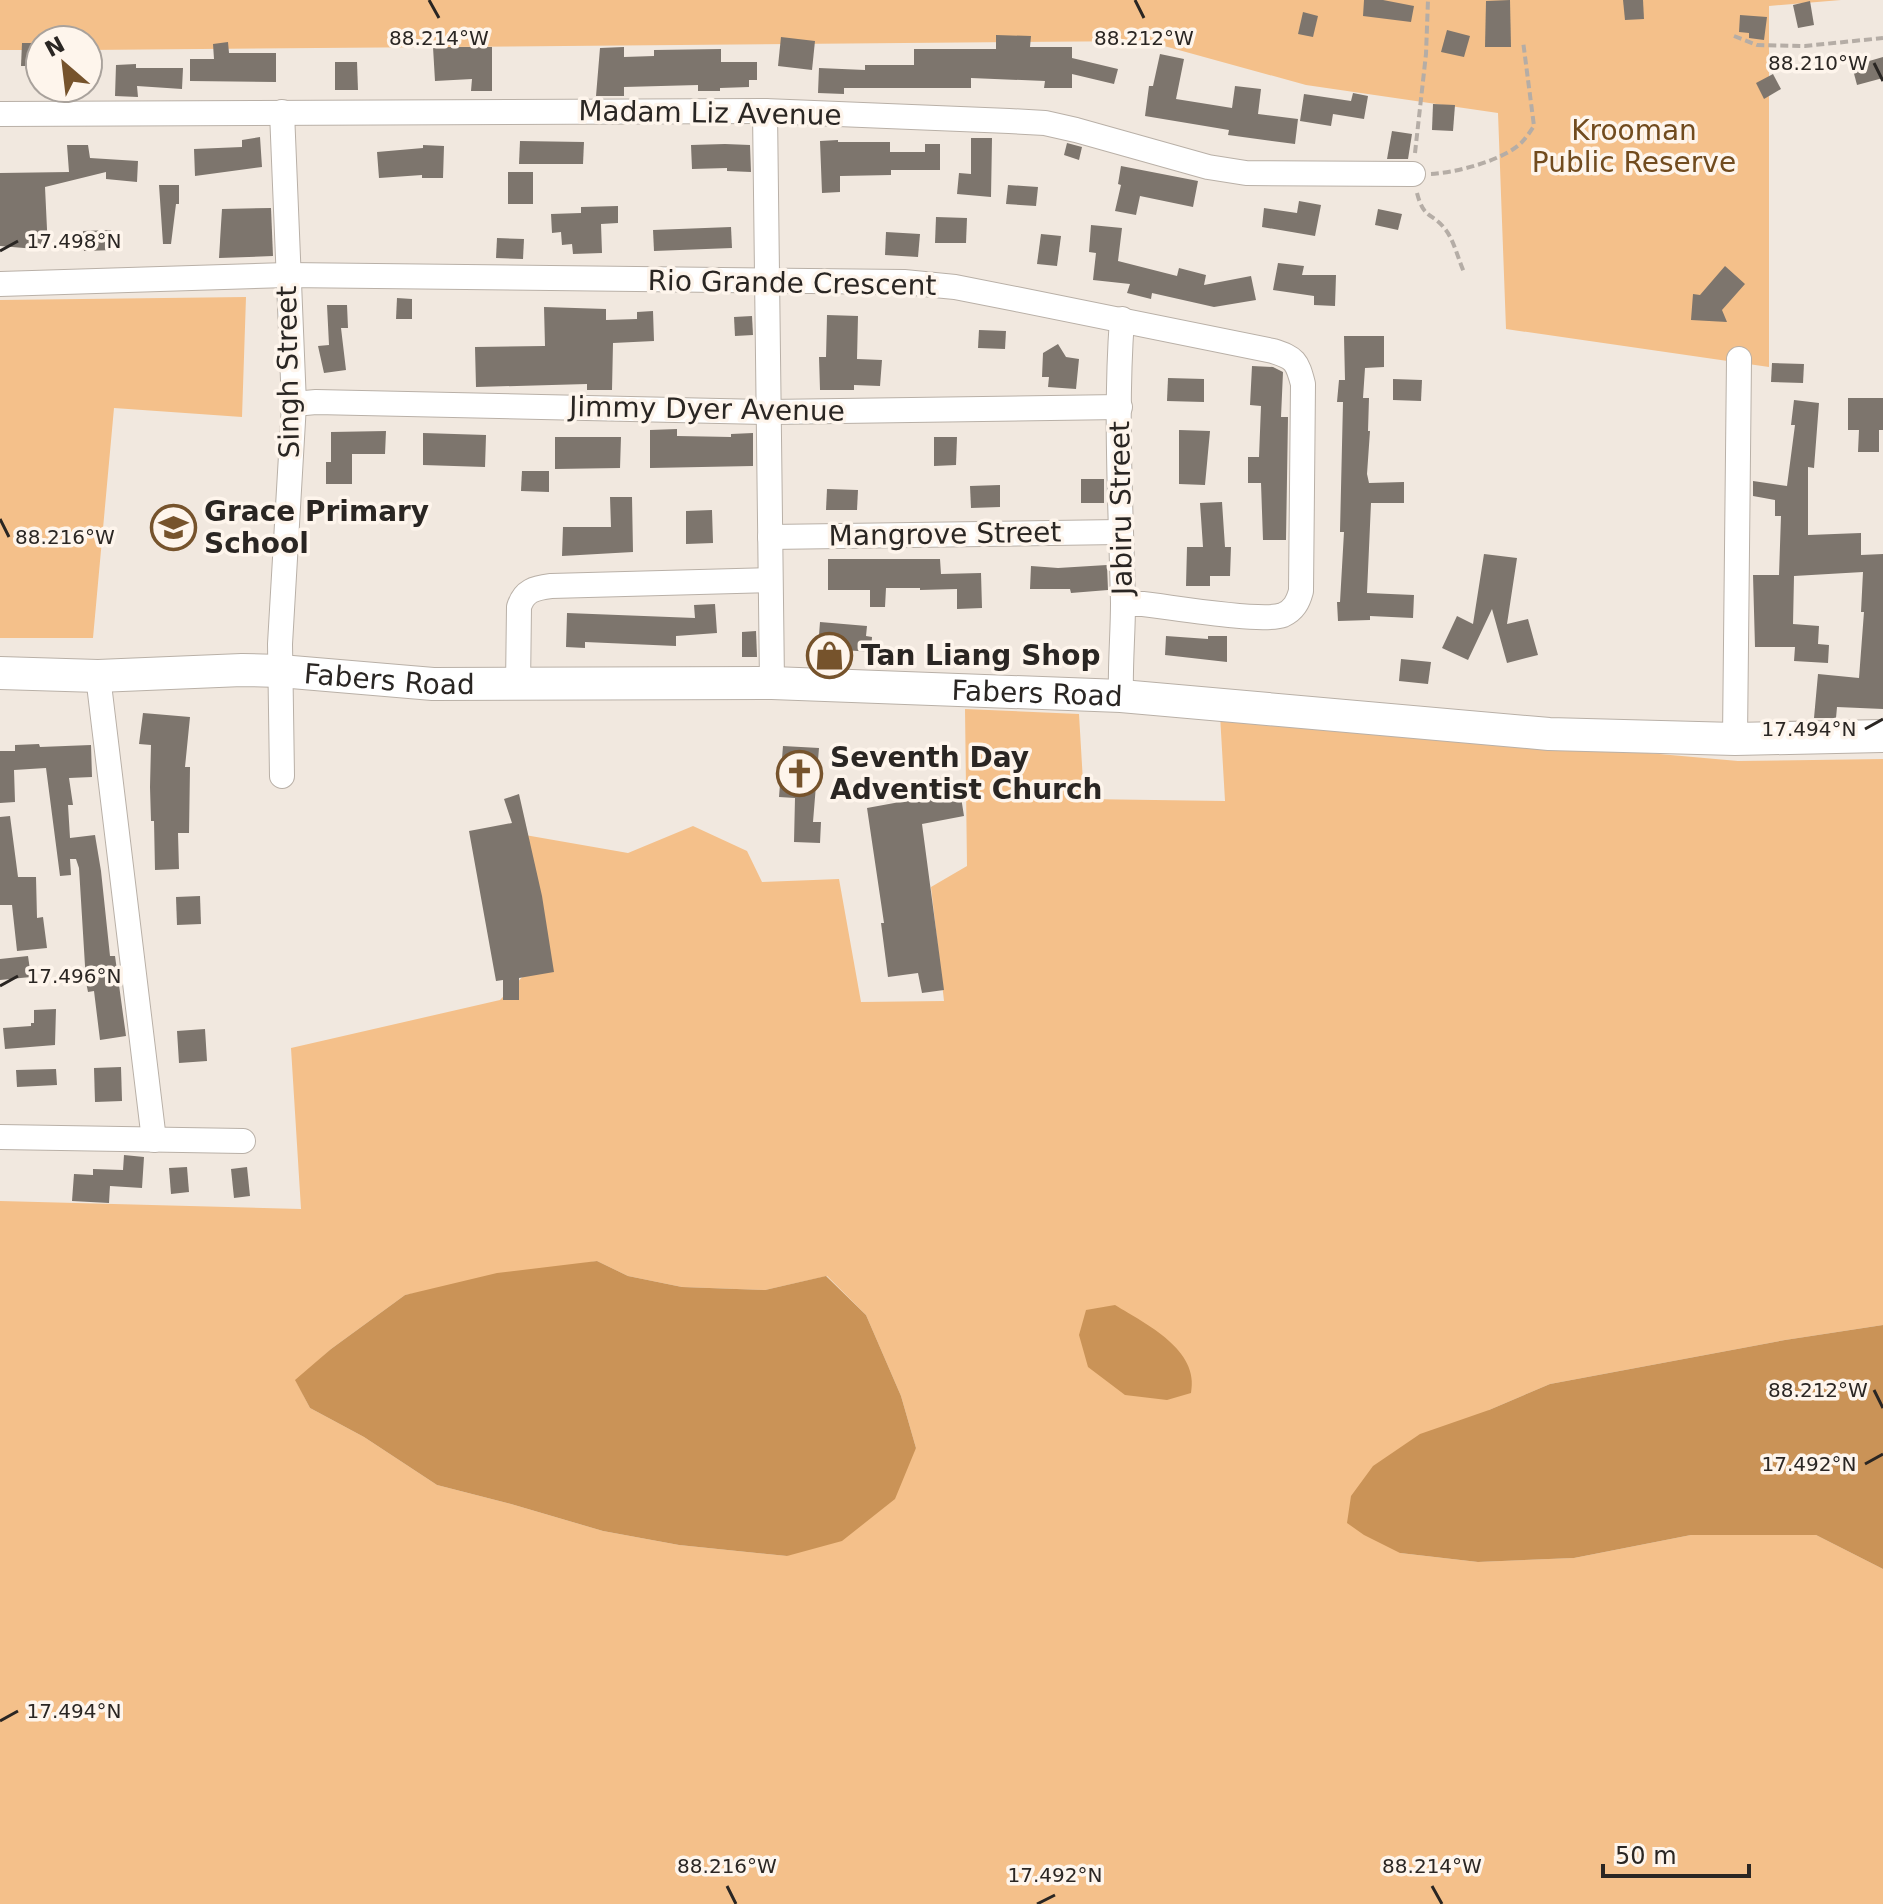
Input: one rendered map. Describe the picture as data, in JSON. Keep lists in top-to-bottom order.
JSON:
{
  "streets": {
    "main road": ["Fabers Road"],
    "street": [
      "Madam Liz Avenue",
      "Rio Grande Crescent",
      "Singh Street",
      "Jimmy Dyer Avenue",
      "Jabiru Street",
      "Mangrove Street"
    ]
  },
  "crossings": [
    ["Madam Liz Avenue", "Singh Street"],
    ["Rio Grande Crescent", "Singh Street"],
    ["Rio Grande Crescent", "Jabiru Street"],
    ["Singh Street", "Jimmy Dyer Avenue"],
    ["Singh Street", "Fabers Road"],
    ["Jimmy Dyer Avenue", "Jabiru Street"],
    ["Jabiru Street", "Mangrove Street"],
    ["Jabiru Street", "Fabers Road"]
  ],
  "parks": ["Krooman Public Reserve"],
  "places": {
    "school or university": ["Grace Primary School"],
    "shop": ["Tan Liang Shop"],
    "church": ["Seventh Day Adventist Church"]
  },
  "scale_bar": "50 m",
  "north": "top left",
  "coordinates": [
    "88.214°W",
    "88.212°W",
    "88.210°W",
    "17.498°N",
    "88.216°W",
    "17.494°N",
    "17.496°N",
    "17.492°N"
  ]
}
